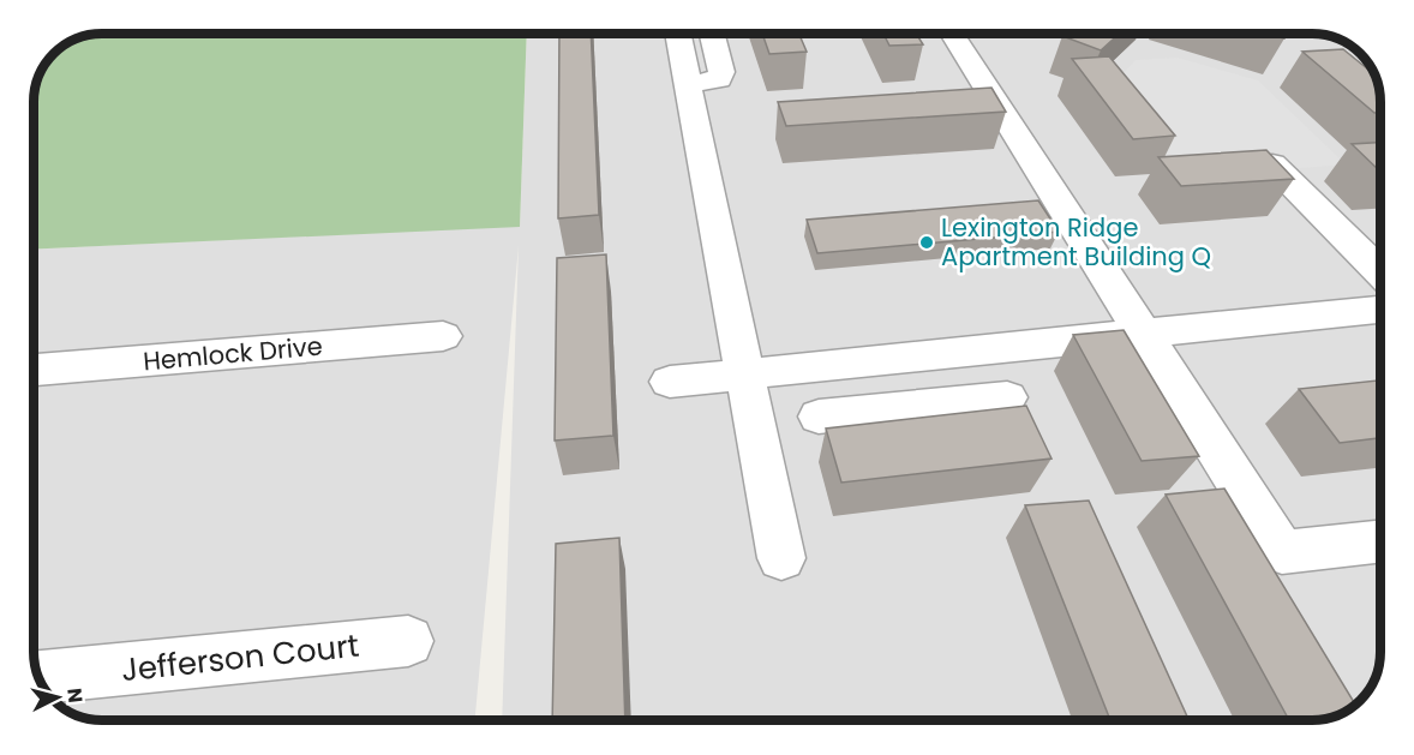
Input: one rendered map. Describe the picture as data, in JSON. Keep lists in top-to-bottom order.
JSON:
{
  "streets": {
    "street": ["Hemlock Drive", "Jefferson Court"]
  },
  "places": ["Lexington Ridge Apartment Building Q"],
  "north": "right"
}
